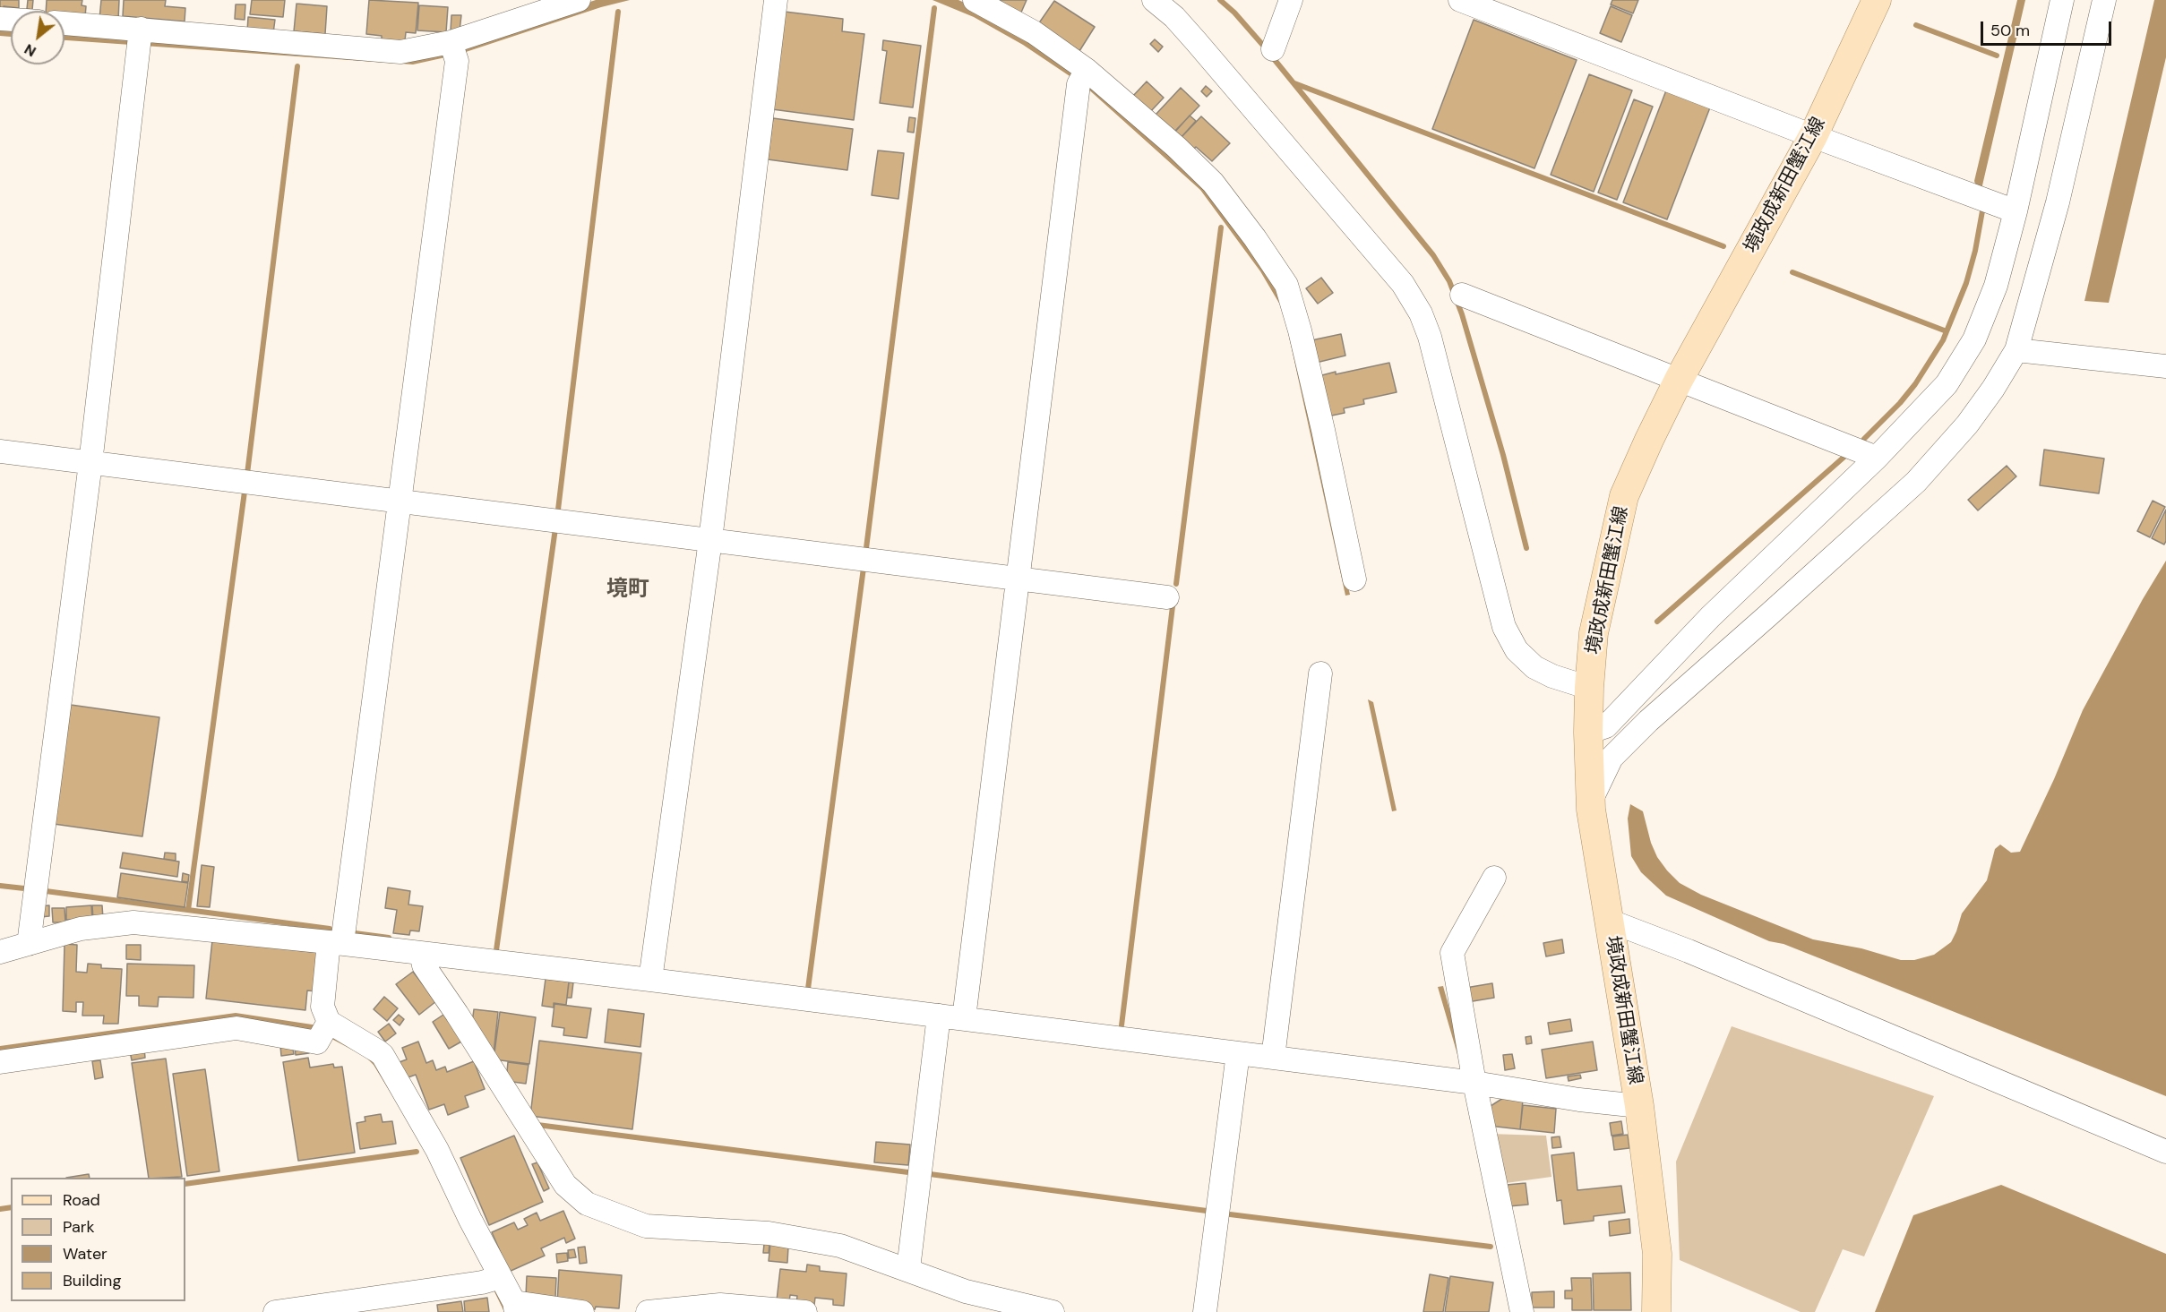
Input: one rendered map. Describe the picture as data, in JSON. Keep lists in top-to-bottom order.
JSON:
{
  "streets": {
    "main road": ["境政成新田蟹江線"]
  },
  "districts": ["境町"],
  "legend": [
    "Road",
    "Park",
    "Water",
    "Building"
  ],
  "scale_bar": "50 m",
  "north": "bottom left"
}
